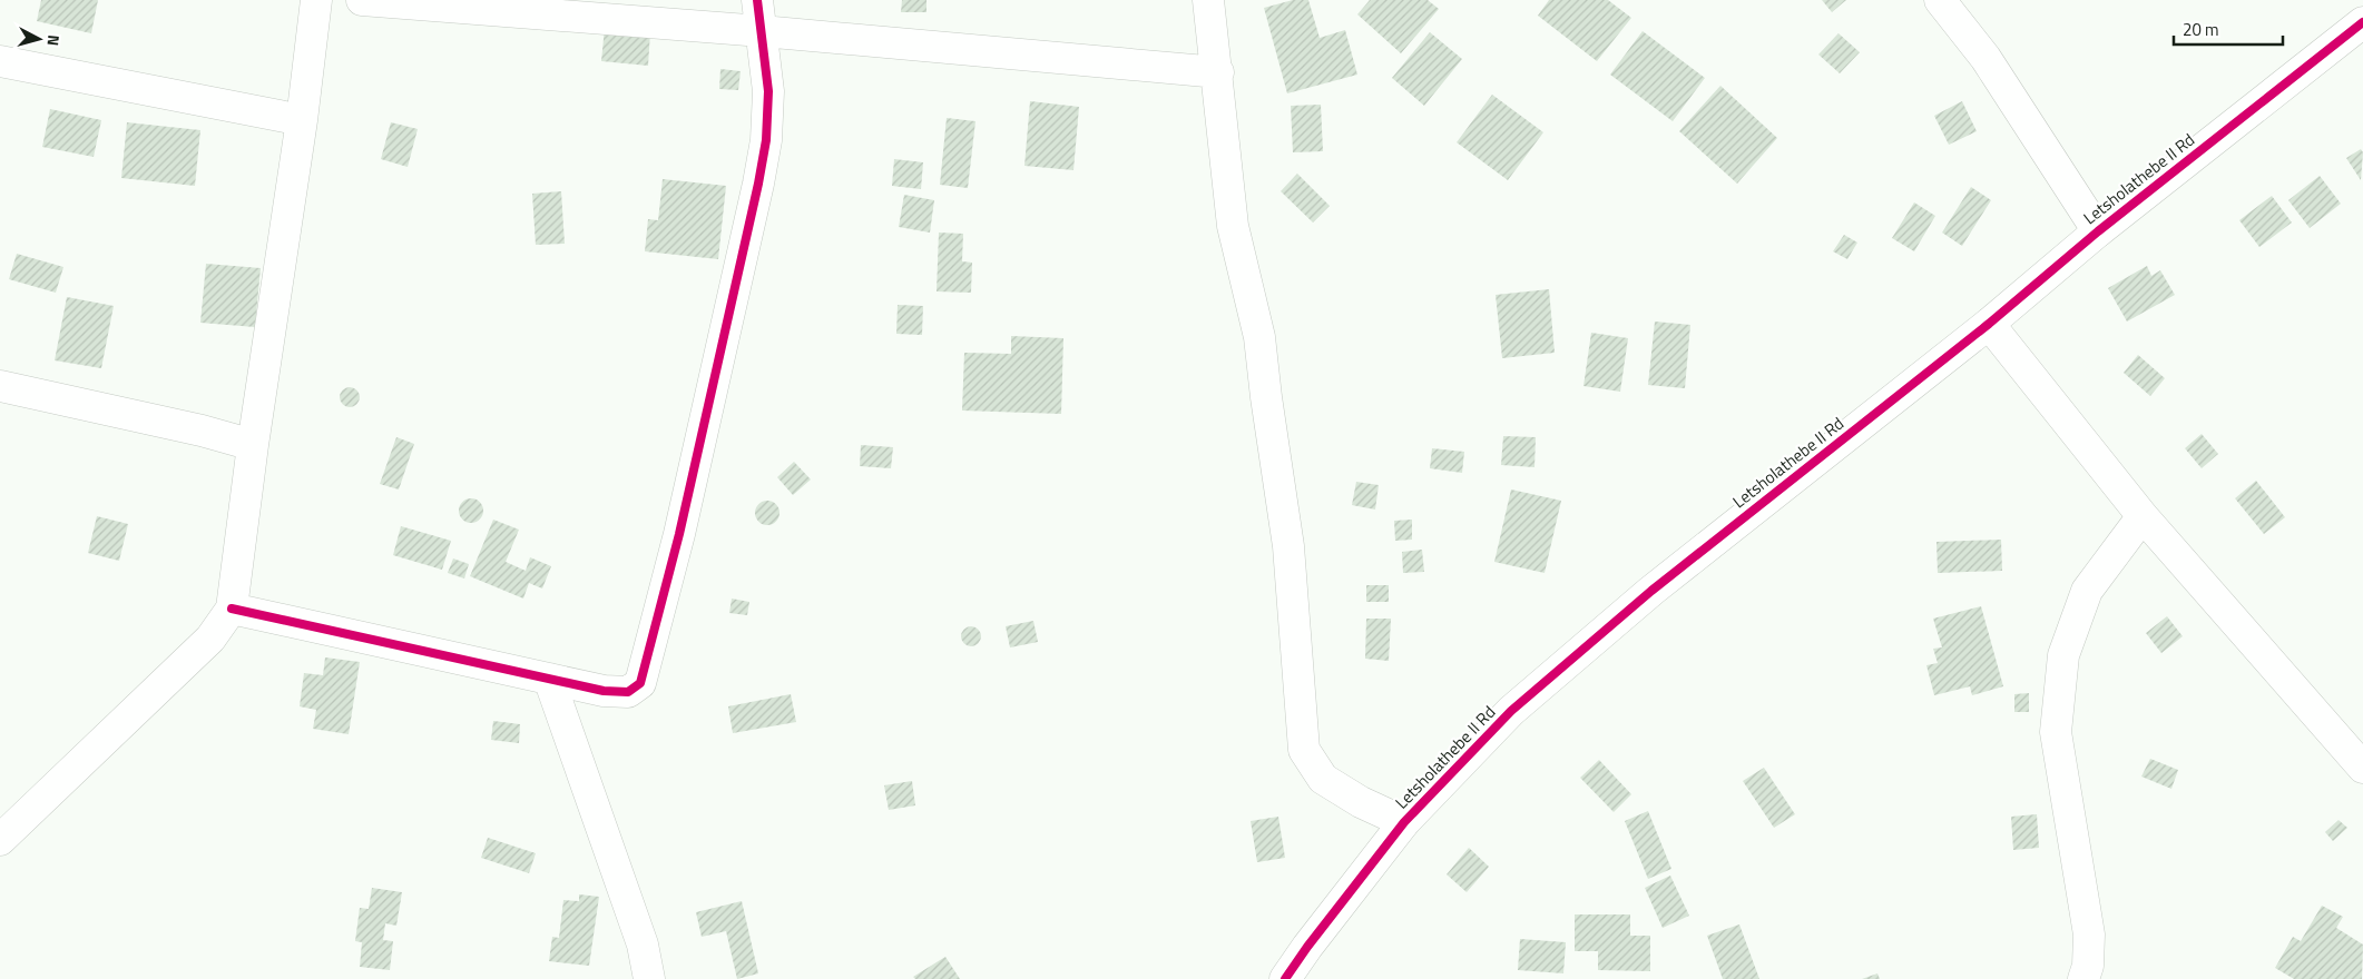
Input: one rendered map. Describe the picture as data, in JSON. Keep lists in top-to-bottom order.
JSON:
{
  "streets": {
    "street": ["Letsholathebe II Rd"]
  },
  "scale_bar": "20 m",
  "north": "right"
}
